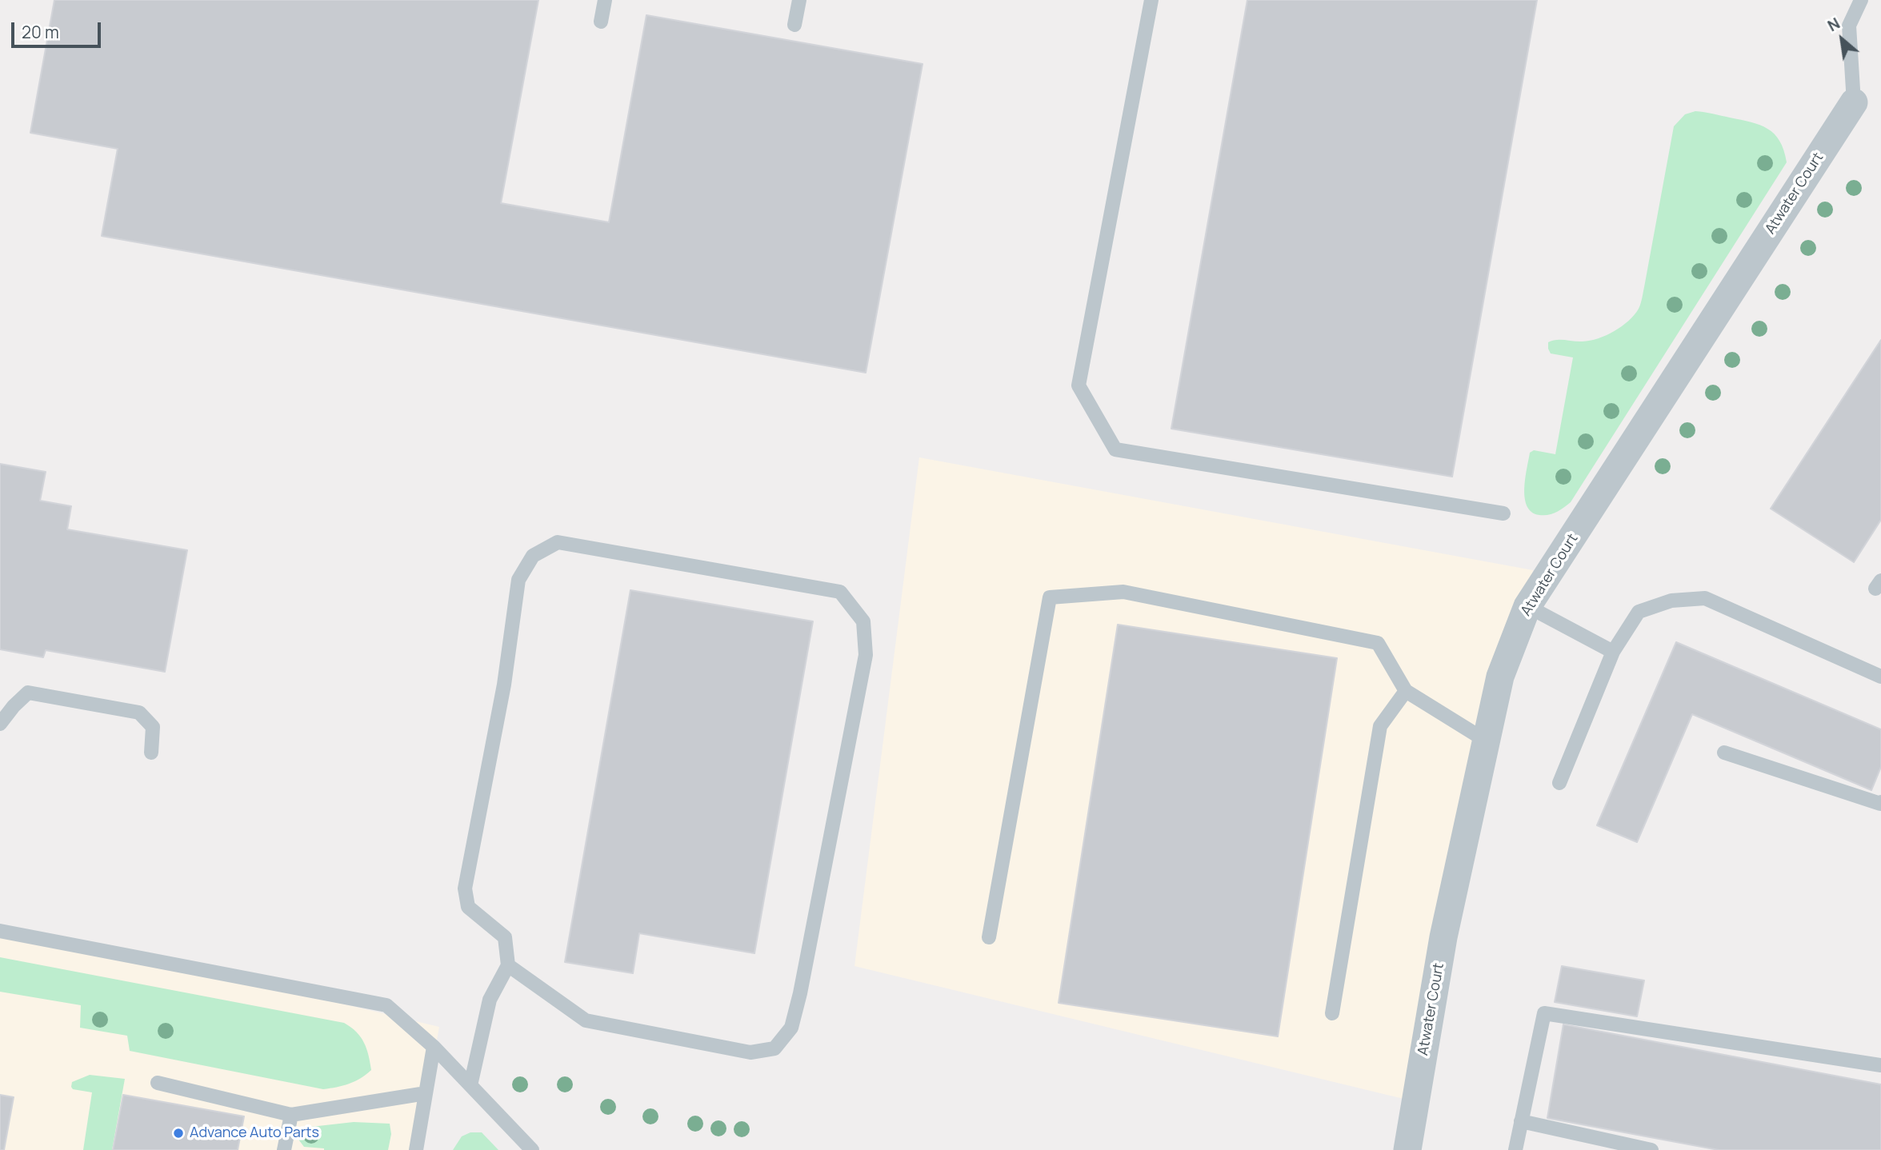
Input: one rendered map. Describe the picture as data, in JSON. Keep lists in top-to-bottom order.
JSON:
{
  "streets": {
    "street": ["Atwater Court"]
  },
  "places": ["Advance Auto Parts"],
  "scale_bar": "20 m",
  "north": "top left"
}
